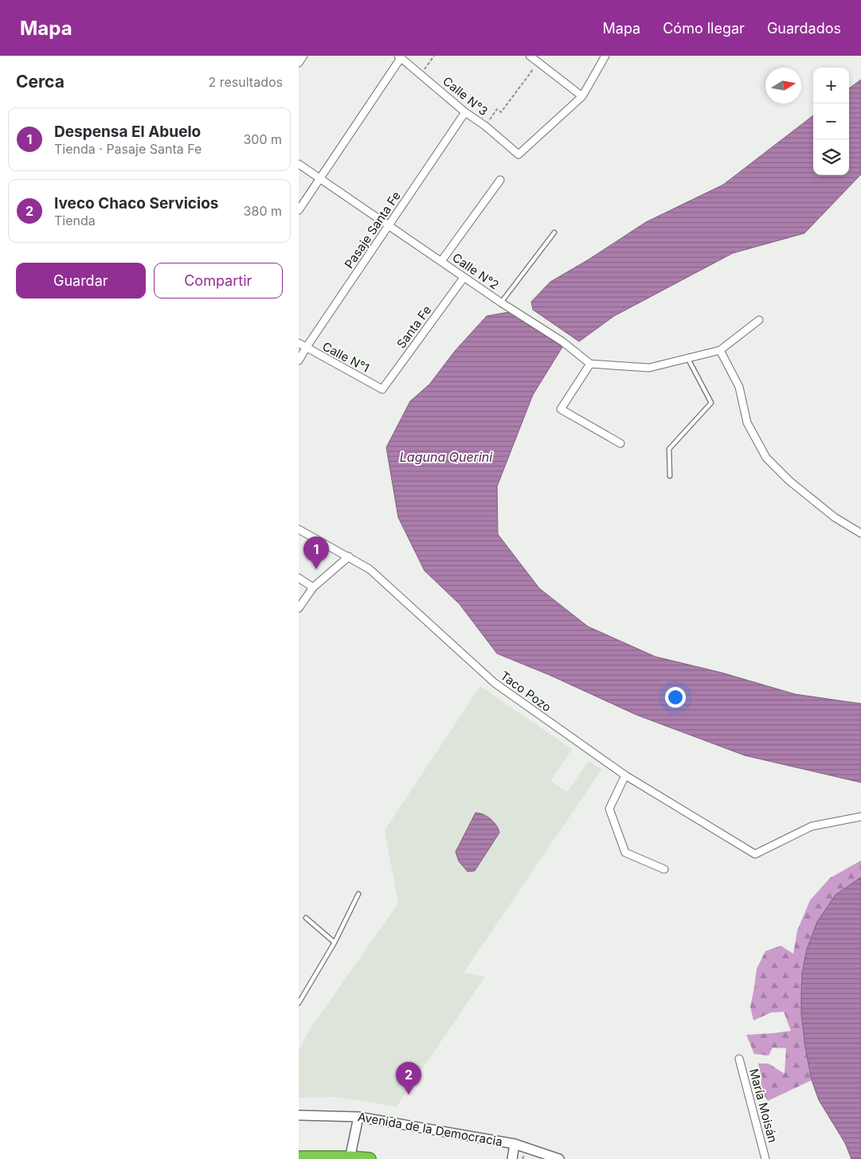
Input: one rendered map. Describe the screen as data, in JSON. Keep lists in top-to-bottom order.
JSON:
{
  "streets": {
    "street": [
      "Calle N°3",
      "Pasaje Santa Fe",
      "Calle N°2",
      "Santa Fe",
      "Calle N°1",
      "Taco Pozo",
      "María Moisán",
      "Avenida de la Democracia"
    ]
  },
  "crossings": [
    ["Calle N°3", "Pasaje Santa Fe"],
    ["Pasaje Santa Fe", "Calle N°2"],
    ["Pasaje Santa Fe", "Calle N°1"],
    ["Calle N°2", "Santa Fe"],
    ["Santa Fe", "Calle N°1"]
  ],
  "water": ["Laguna Querini"],
  "north": "right",
  "page": {
    "header": "Mapa",
    "nav": ["Mapa", "Cómo llegar", "Guardados"],
    "heading": ["Cerca", "2 resultados"],
    "map_buttons": ["+", "−"],
    "list": [
      {
        "mark": "1",
        "name": "Despensa El Abuelo",
        "note": "Tienda · Pasaje Santa Fe",
        "value": "300 m"
      },
      {
        "mark": "2",
        "name": "Iveco Chaco Servicios",
        "note": "Tienda",
        "value": "380 m"
      }
    ],
    "buttons": ["Guardar", "Compartir"],
    "pins": ["1", "2"]
  }
}
